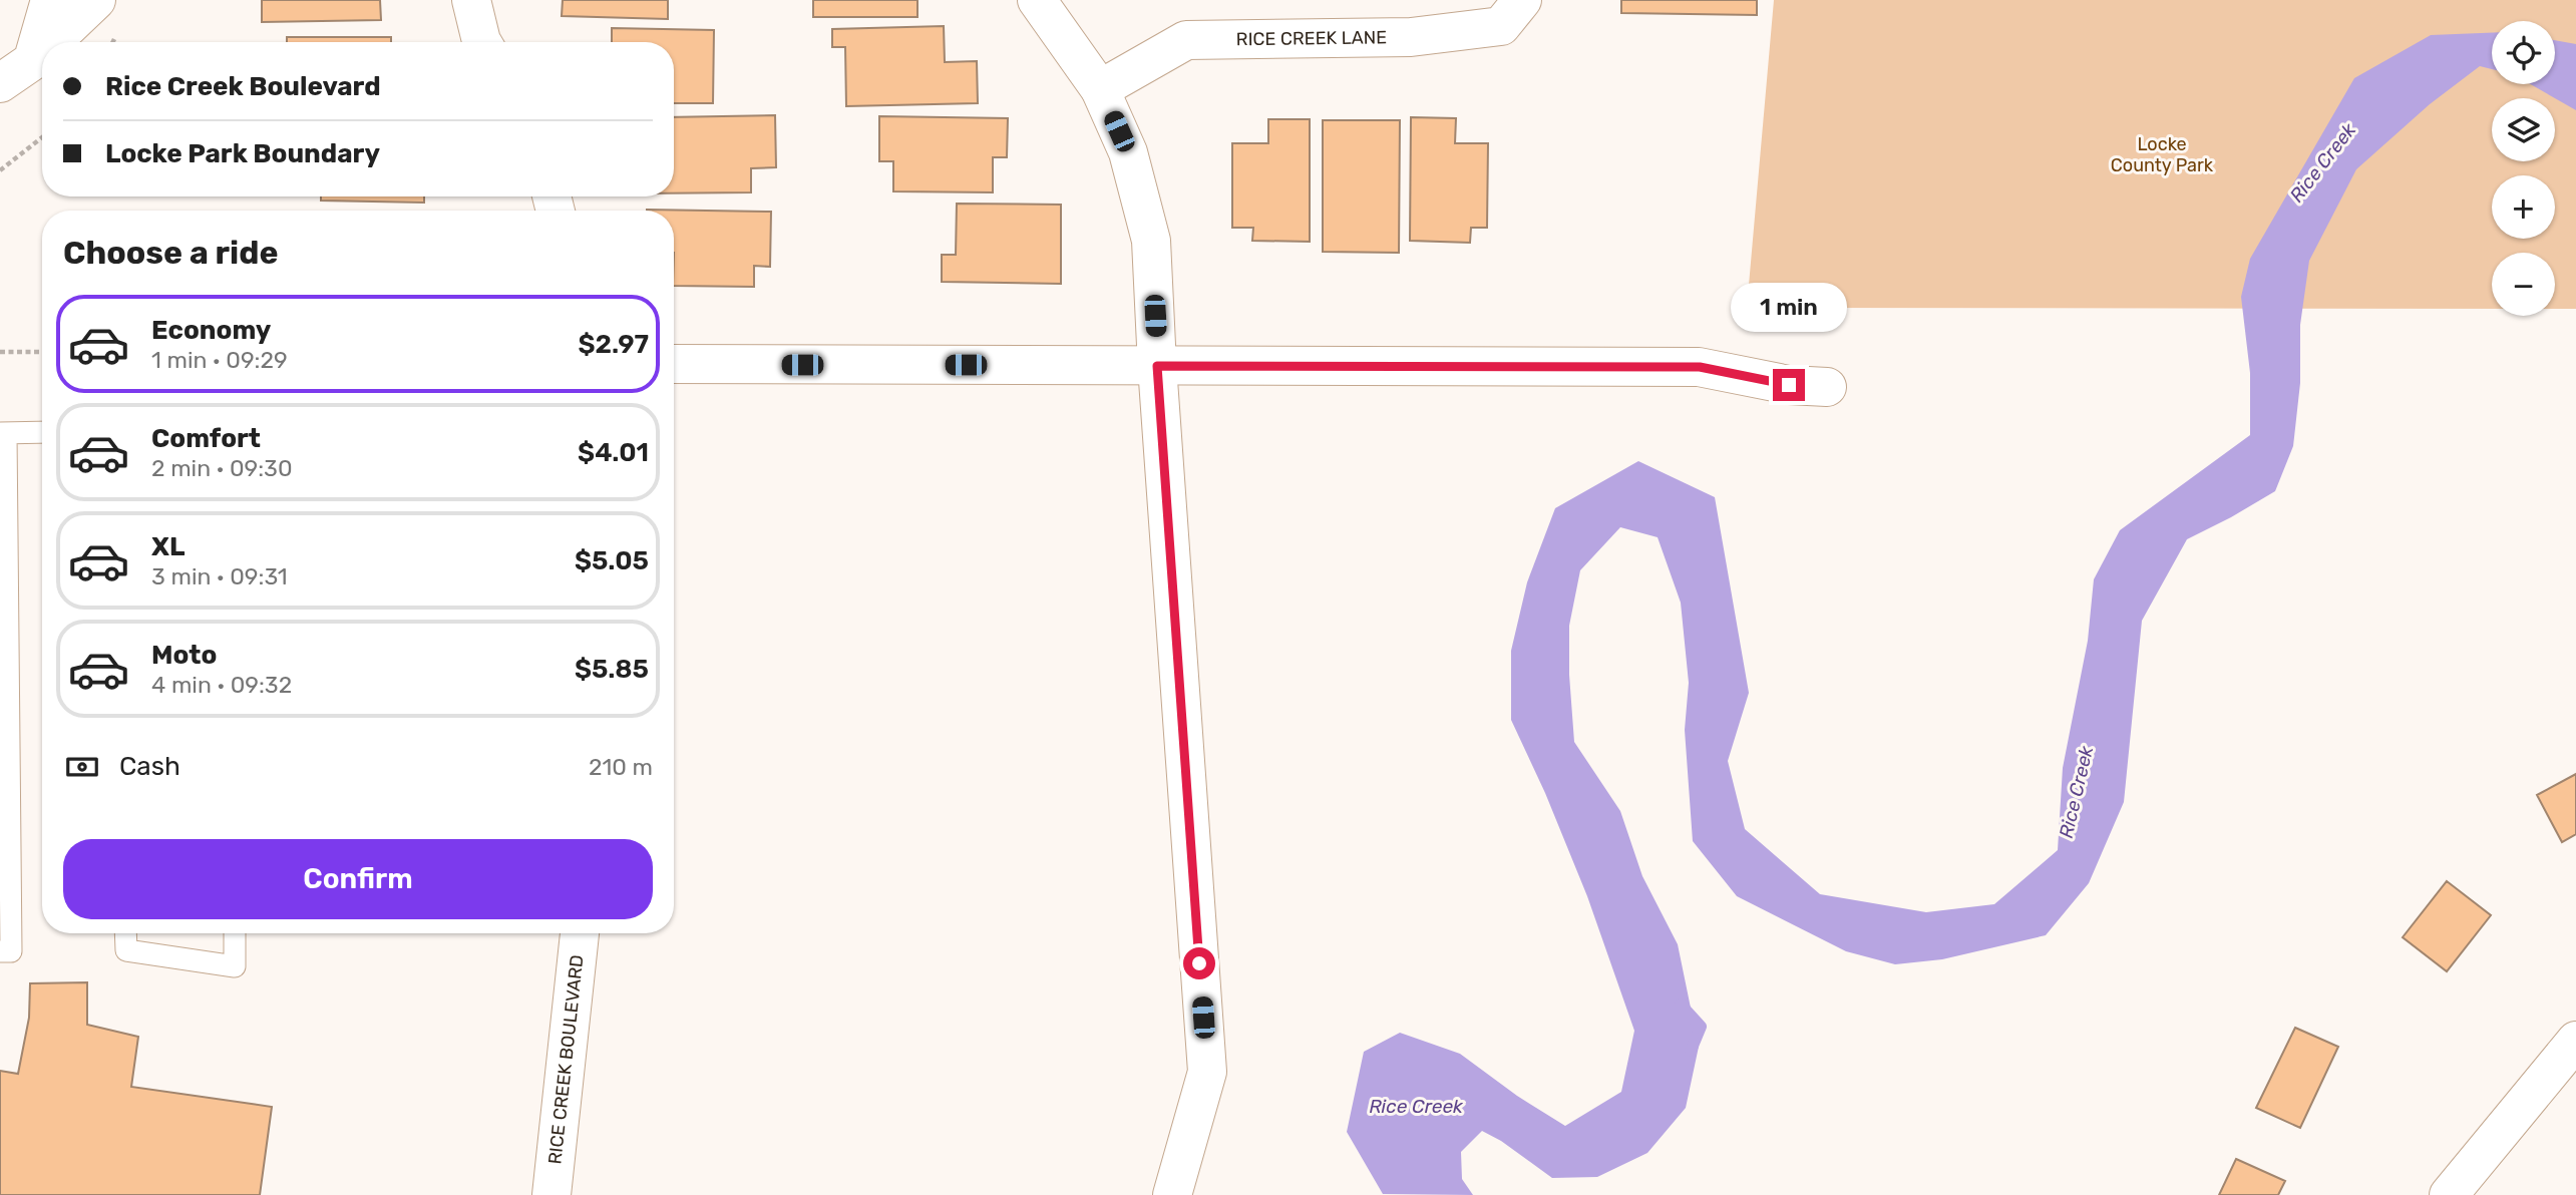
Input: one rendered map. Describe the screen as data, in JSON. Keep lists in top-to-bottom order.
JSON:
{
  "streets": {
    "street": ["RICE CREEK LANE", "RICE CREEK BOULEVARD"]
  },
  "water": ["Rice Creek"],
  "parks": ["Locke County Park"],
  "page": {
    "map_buttons": ["+", "−"],
    "banner": ["Rice Creek Boulevard", "Locke Park Boundary"],
    "heading": "Choose a ride",
    "bubble": "1 min",
    "list": [
      {
        "name": "Economy",
        "note": "1 min · 09:29",
        "value": "$2.97"
      },
      {
        "name": "Comfort",
        "note": "2 min · 09:30",
        "value": "$4.01"
      },
      {
        "name": "XL",
        "note": "3 min · 09:31",
        "value": "$5.05"
      },
      {
        "name": "Moto",
        "note": "4 min · 09:32",
        "value": "$5.85"
      }
    ],
    "pay": ["Cash", "210 m"],
    "buttons": "Confirm"
  }
}
